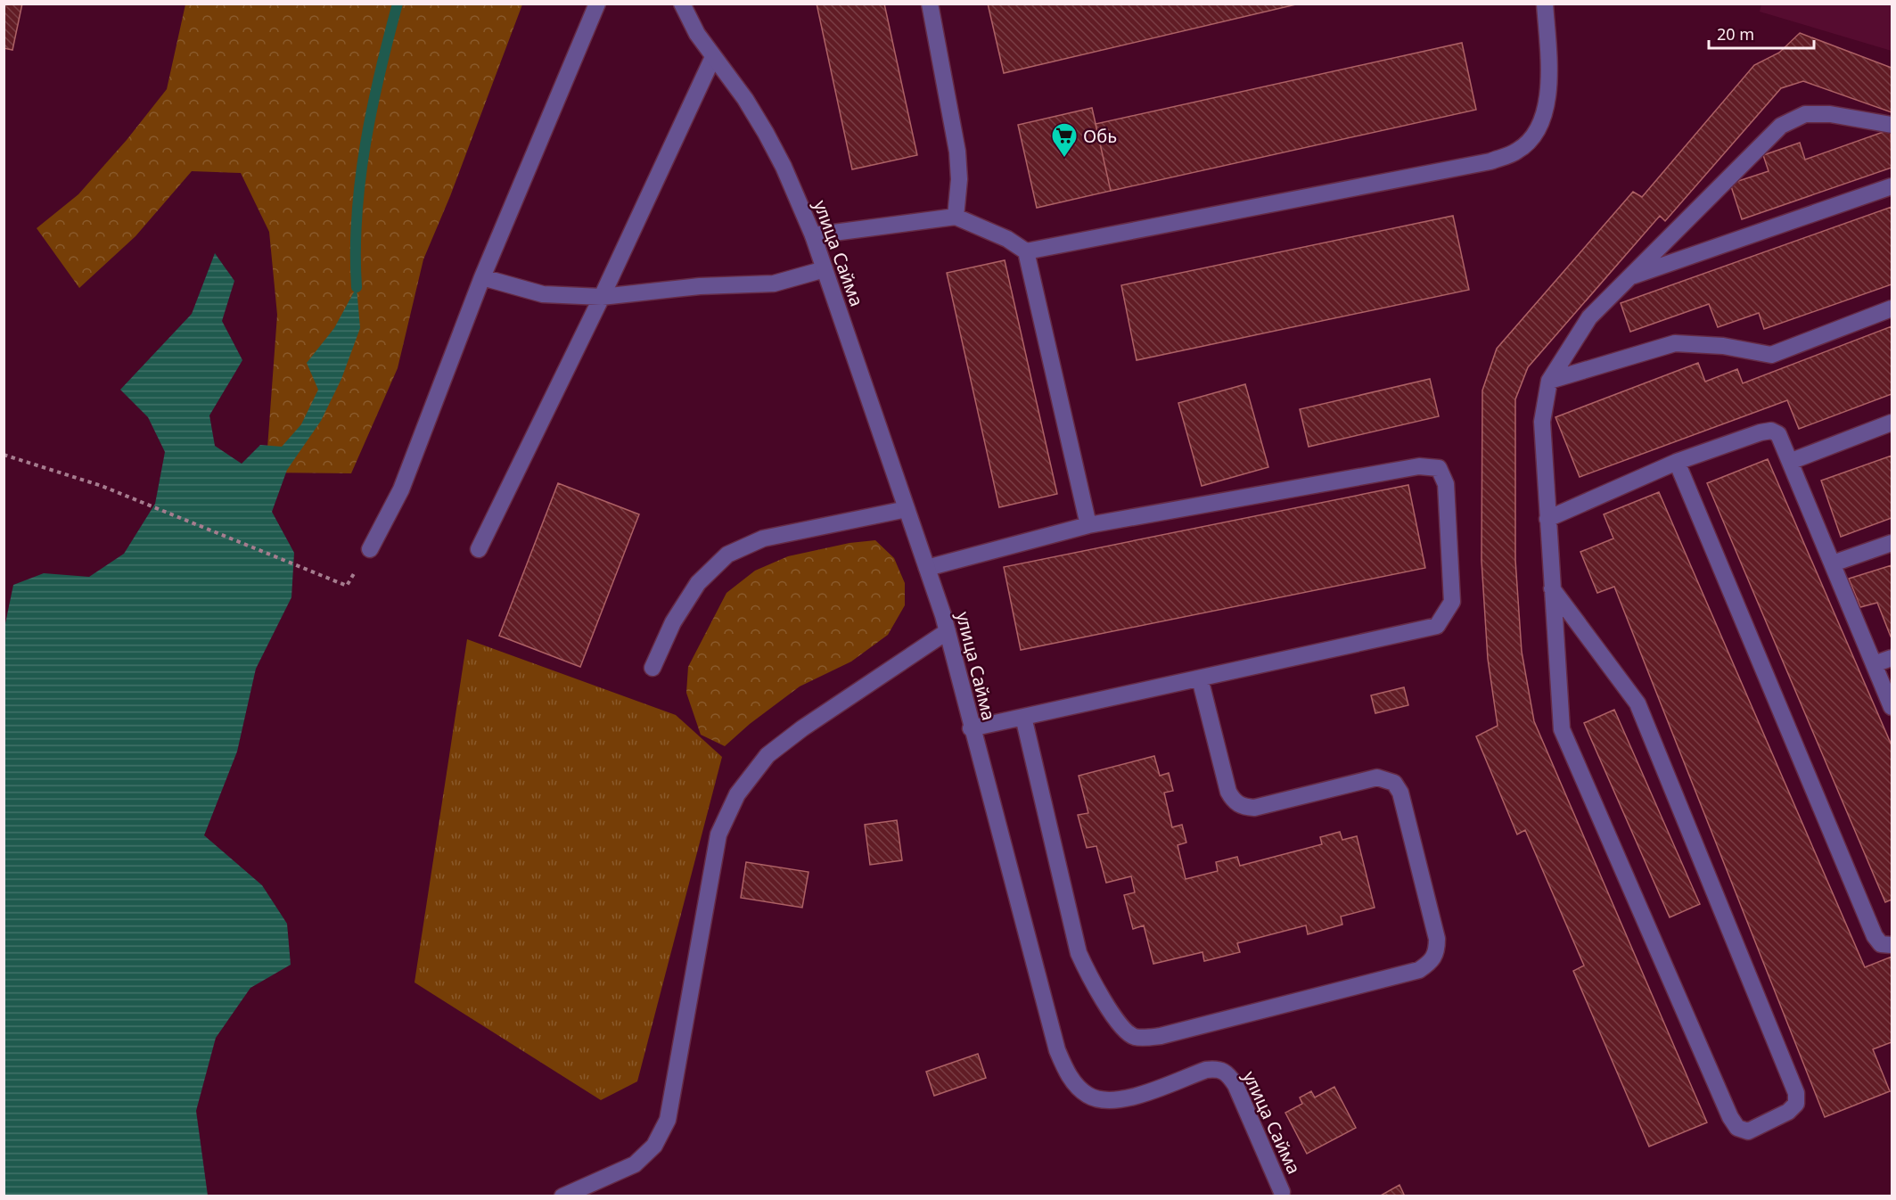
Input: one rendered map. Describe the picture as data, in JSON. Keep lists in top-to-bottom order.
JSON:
{
  "streets": {
    "street": ["улица Сайма"]
  },
  "places": {
    "supermarket": ["Обь"]
  },
  "scale_bar": "20 m"
}
